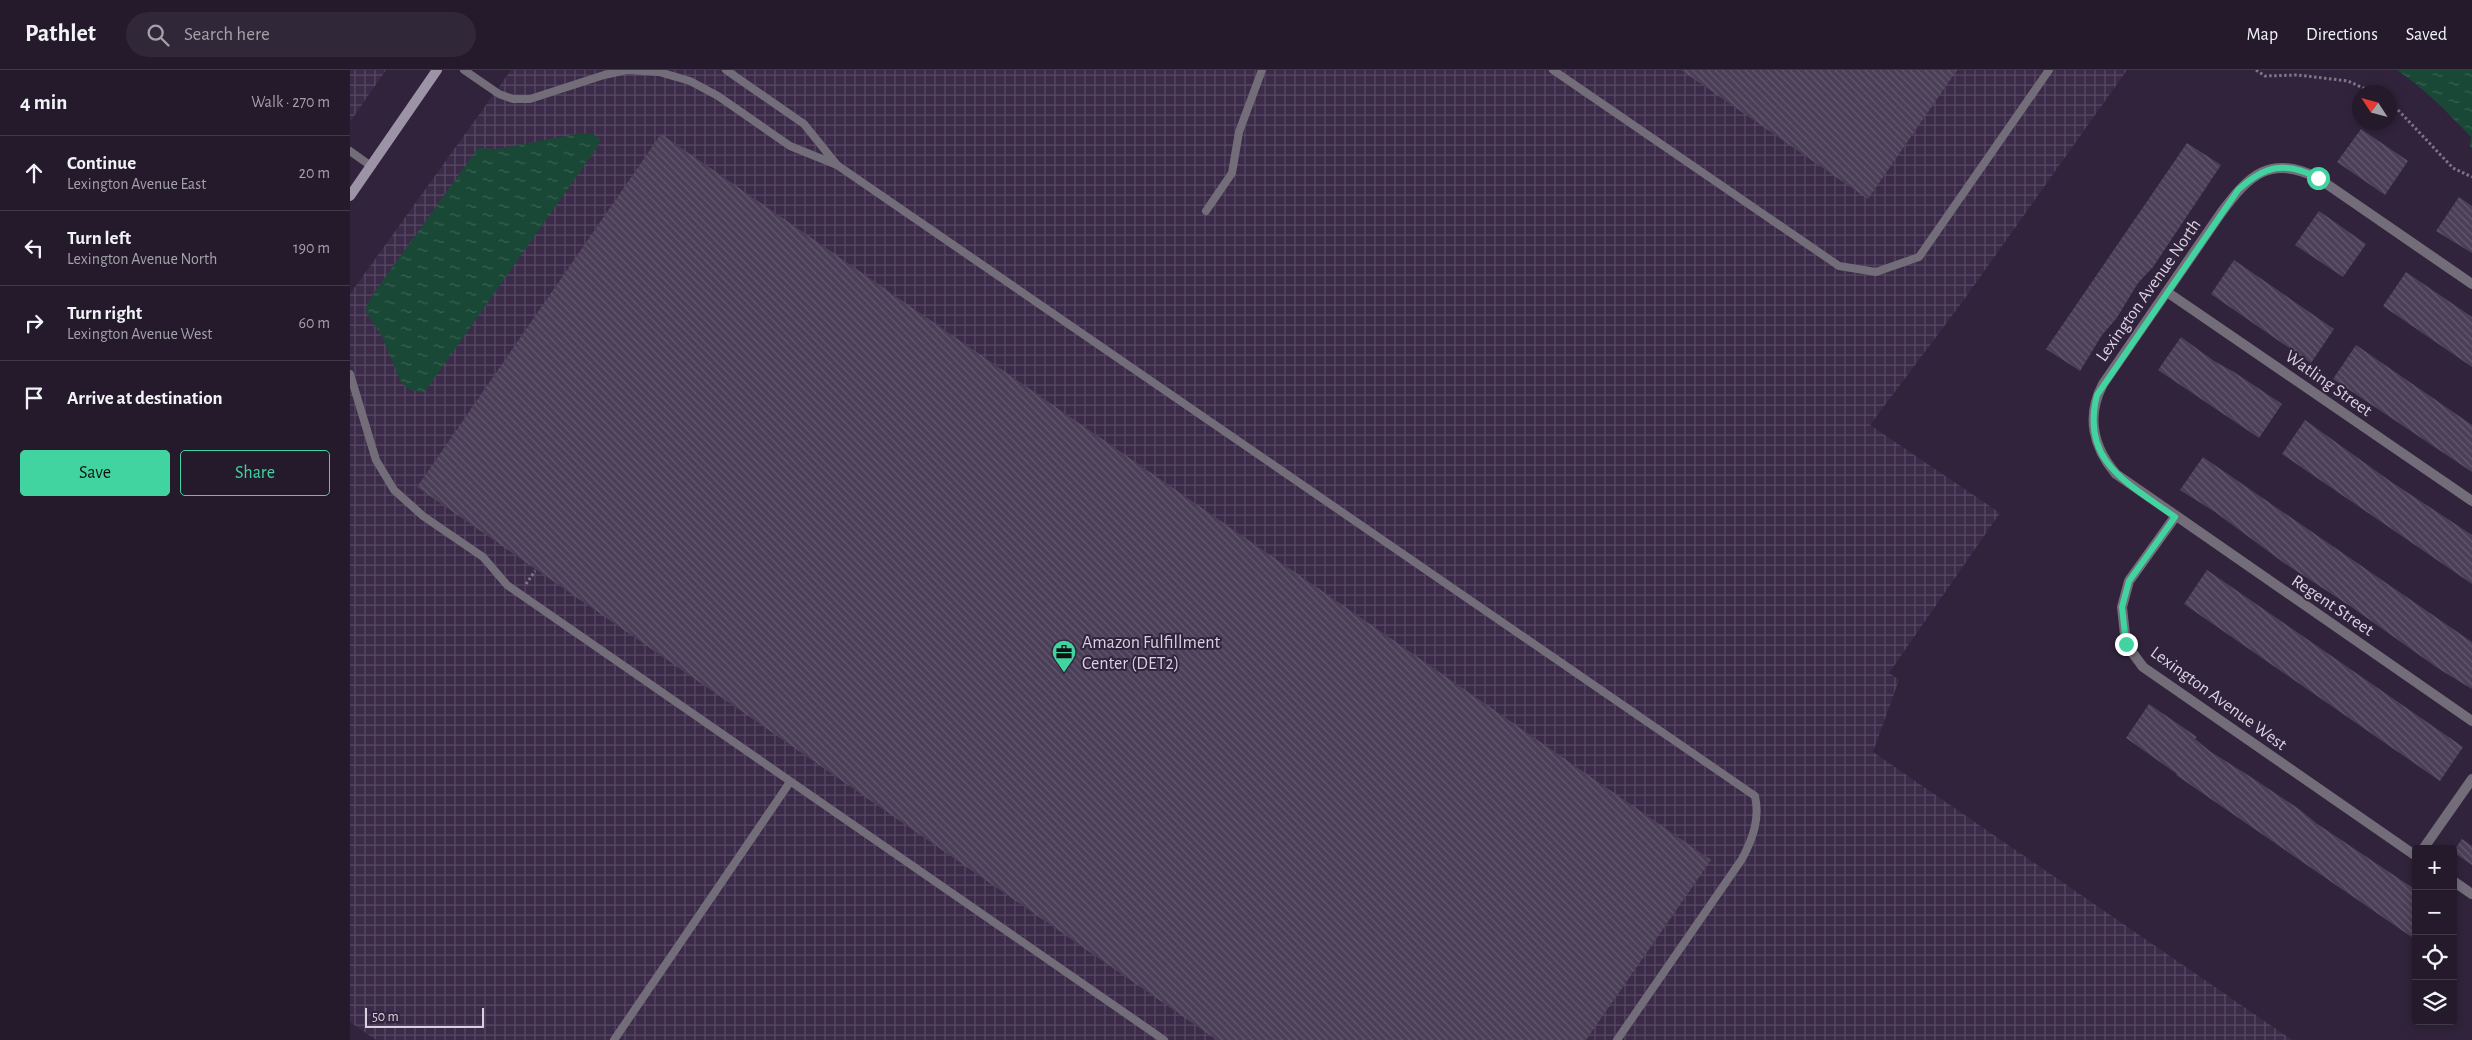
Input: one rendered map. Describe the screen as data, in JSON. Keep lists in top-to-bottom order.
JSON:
{
  "streets": {
    "street": [
      "Lexington Avenue North",
      "Watling Street",
      "Regent Street",
      "Lexington Avenue West"
    ]
  },
  "crossings": [
    ["Lexington Avenue North", "Watling Street"],
    ["Lexington Avenue North", "Regent Street"],
    ["Lexington Avenue North", "Lexington Avenue West"],
    ["Regent Street", "Lexington Avenue West"]
  ],
  "places": {
    "office": ["Amazon Fulfillment Center (DET2)"]
  },
  "scale_bar": "50 m",
  "north": "top left",
  "page": {
    "header": "Pathlet",
    "search": "Search here",
    "nav": ["Map", "Directions", "Saved"],
    "heading": ["4 min", "Walk · 270 m"],
    "list": [
      ["Continue", "Lexington Avenue East", "20 m"],
      ["Turn left", "Lexington Avenue North", "190 m"],
      ["Turn right", "Lexington Avenue West", "60 m"],
      "Arrive at destination"
    ],
    "buttons": ["Save", "Share"],
    "map_buttons": ["+", "−"],
    "scale": "50 m"
  }
}
